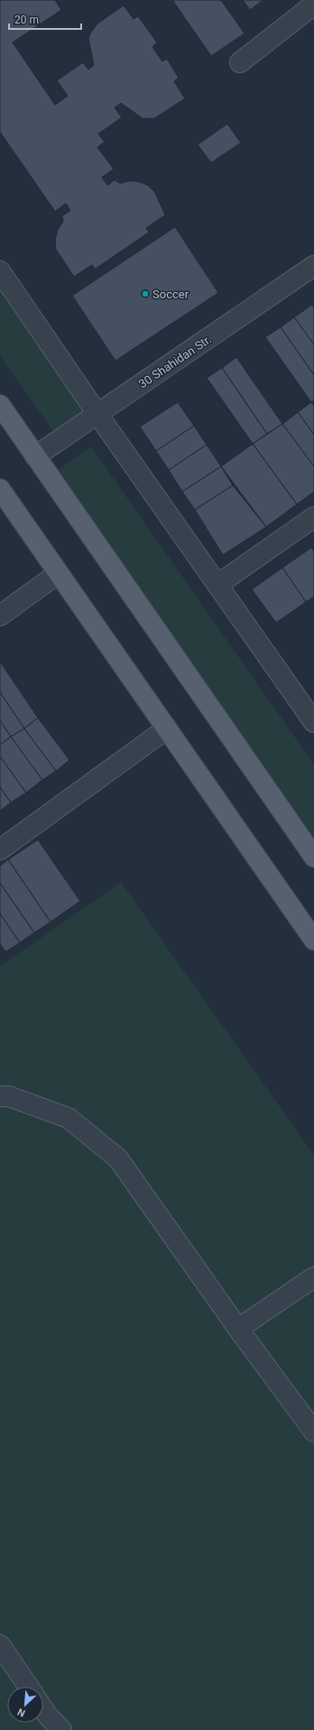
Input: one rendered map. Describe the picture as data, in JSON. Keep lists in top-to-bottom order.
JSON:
{
  "streets": {
    "street": ["30 Shahidan Str."]
  },
  "places": ["Soccer"],
  "scale_bar": "20 m",
  "north": "bottom left"
}
